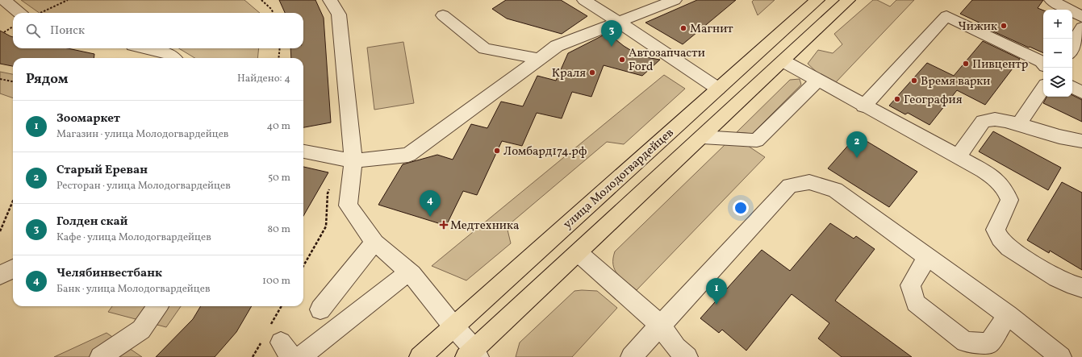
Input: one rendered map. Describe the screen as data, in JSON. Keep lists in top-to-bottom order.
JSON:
{
  "streets": {
    "main road": ["улица Молодогвардейцев"]
  },
  "places": {
    "other": [
      "Чижик",
      "Магнит",
      "Автозапчасти Ford",
      "Пивцентр",
      "Краля",
      "Время варки",
      "География",
      "Ломбард174.рф"
    ],
    "health": ["Медтехника"]
  },
  "page": {
    "map_buttons": ["+", "−"],
    "search": "Поиск",
    "pins": [
      "3",
      "2",
      "4",
      "1"
    ],
    "heading": ["Рядом", "Найдено: 4"],
    "list": [
      {
        "mark": "1",
        "name": "Зоомаркет",
        "note": "Магазин · улица Молодогвардейцев",
        "value": "40 m"
      },
      {
        "mark": "2",
        "name": "Старый Ереван",
        "note": "Ресторан · улица Молодогвардейцев",
        "value": "50 m"
      },
      {
        "mark": "3",
        "name": "Голден скай",
        "note": "Кафе · улица Молодогвардейцев",
        "value": "80 m"
      },
      {
        "mark": "4",
        "name": "Челябинвестбанк",
        "note": "Банк · улица Молодогвардейцев",
        "value": "100 m"
      }
    ]
  }
}
